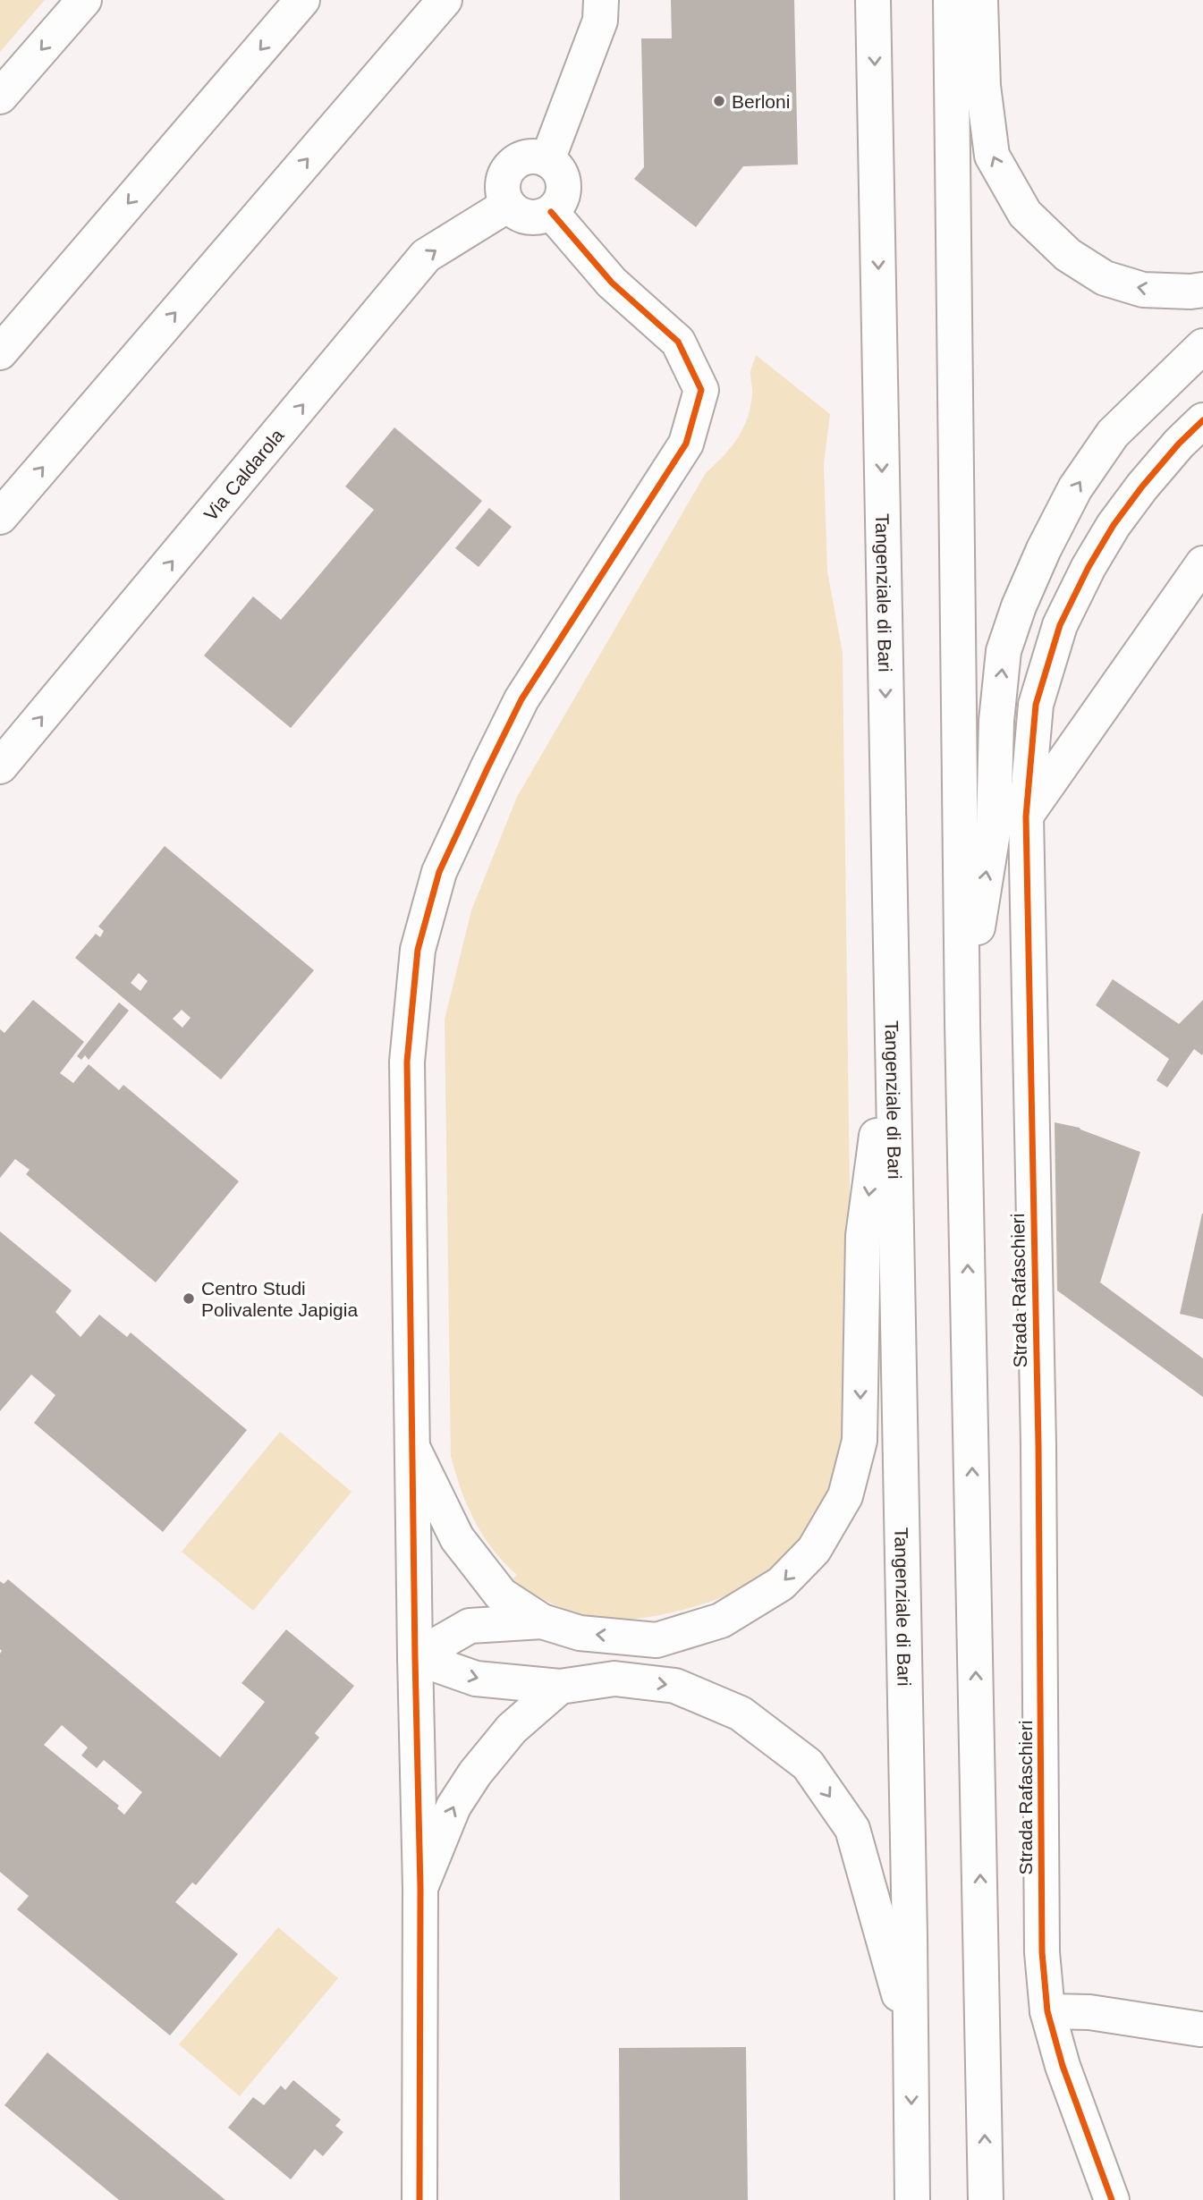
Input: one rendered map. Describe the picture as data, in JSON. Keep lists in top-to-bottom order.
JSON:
{
  "streets": {
    "main road": ["Via Caldarola", "Tangenziale di Bari", "Strada Rafaschieri"]
  },
  "places": ["Berloni", "Centro Studi Polivalente Japigia"]
}
